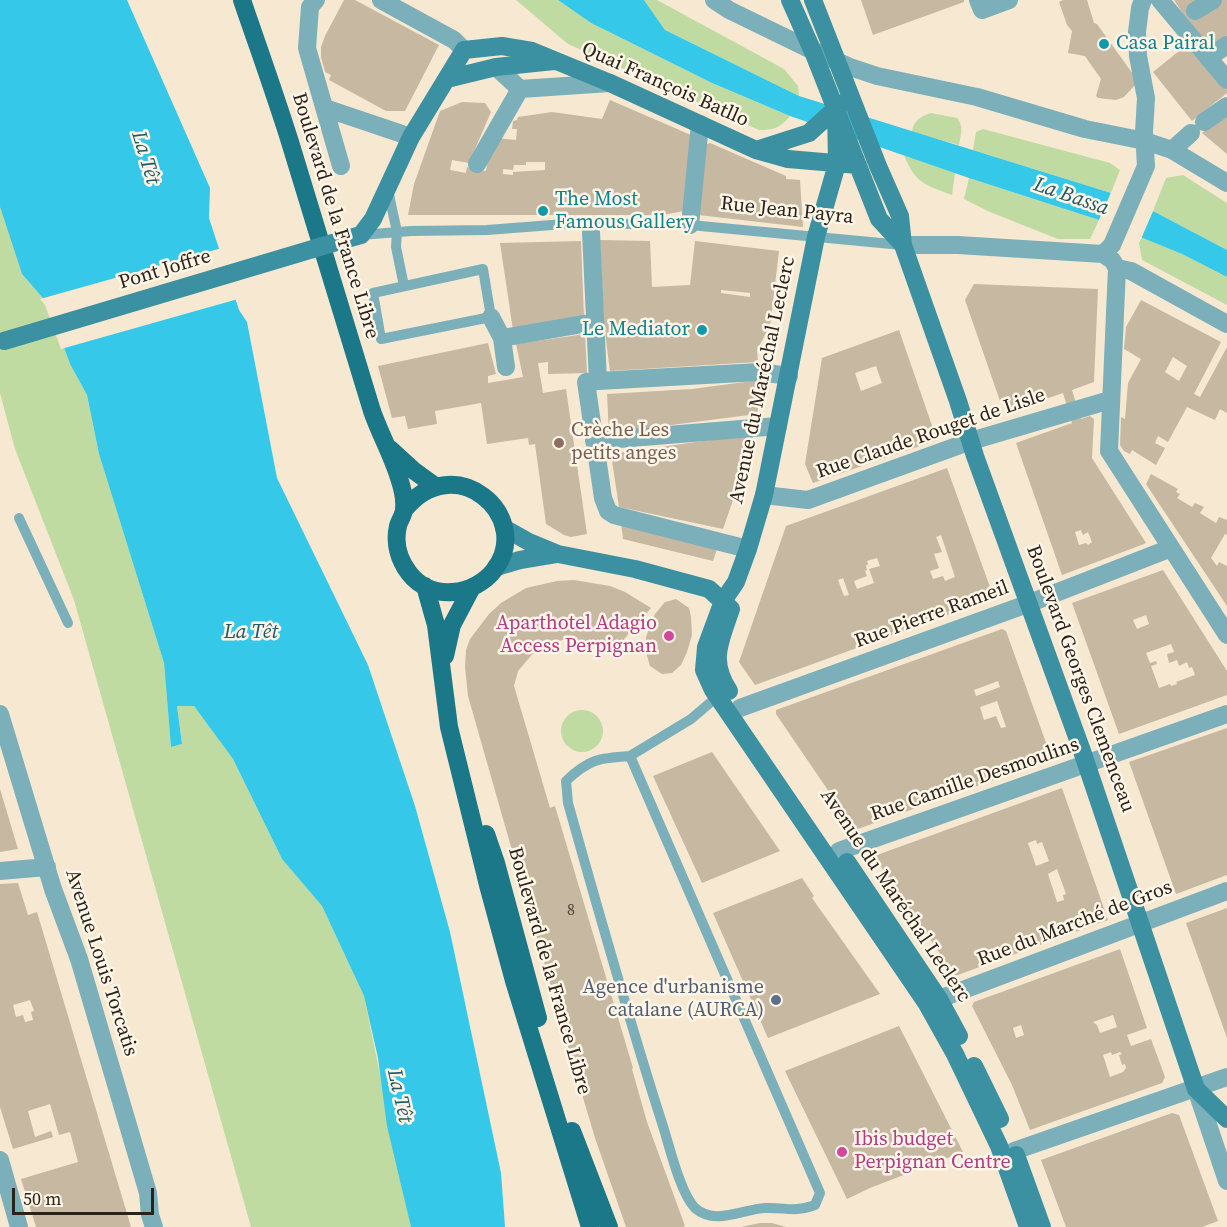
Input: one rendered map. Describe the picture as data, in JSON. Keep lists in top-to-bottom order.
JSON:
{
  "streets": {
    "main road": [
      "Quai François Batllo",
      "Boulevard de la France Libre",
      "Pont Joffre",
      "Avenue du Maréchal Leclerc",
      "Boulevard Georges Clemenceau"
    ],
    "street": [
      "Rue Claude Rouget de Lisle",
      "Rue Pierre Rameil",
      "Rue Camille Desmoulins",
      "Rue du Marché de Gros",
      "Avenue Louis Torcatis"
    ],
    "lane": ["Rue Jean Payra"]
  },
  "crossings": [
    ["Quai François Batllo", "Rue Jean Payra"],
    ["Quai François Batllo", "Avenue du Maréchal Leclerc"],
    ["Quai François Batllo", "Boulevard Georges Clemenceau"],
    ["Rue Jean Payra", "Pont Joffre"],
    ["Rue Jean Payra", "Avenue du Maréchal Leclerc"],
    ["Rue Jean Payra", "Boulevard Georges Clemenceau"],
    ["Avenue du Maréchal Leclerc", "Rue Claude Rouget de Lisle"],
    ["Avenue du Maréchal Leclerc", "Rue Pierre Rameil"],
    ["Avenue du Maréchal Leclerc", "Rue Camille Desmoulins"],
    ["Avenue du Maréchal Leclerc", "Rue du Marché de Gros"],
    ["Rue Claude Rouget de Lisle", "Boulevard Georges Clemenceau"],
    ["Rue Pierre Rameil", "Boulevard Georges Clemenceau"],
    ["Boulevard Georges Clemenceau", "Rue Camille Desmoulins"],
    ["Boulevard Georges Clemenceau", "Rue du Marché de Gros"]
  ],
  "water": ["La Têt", "La Bassa"],
  "places": [
    "Casa Pairal",
    "The Most Famous Gallery",
    "Le Mediator",
    "Crèche Les petits anges",
    "Aparthotel Adagio Access Perpignan",
    "Agence d'urbanisme catalane (AURCA)",
    "Ibis budget Perpignan Centre"
  ],
  "house_numbers": ["8"],
  "scale_bar": "50 m"
}
